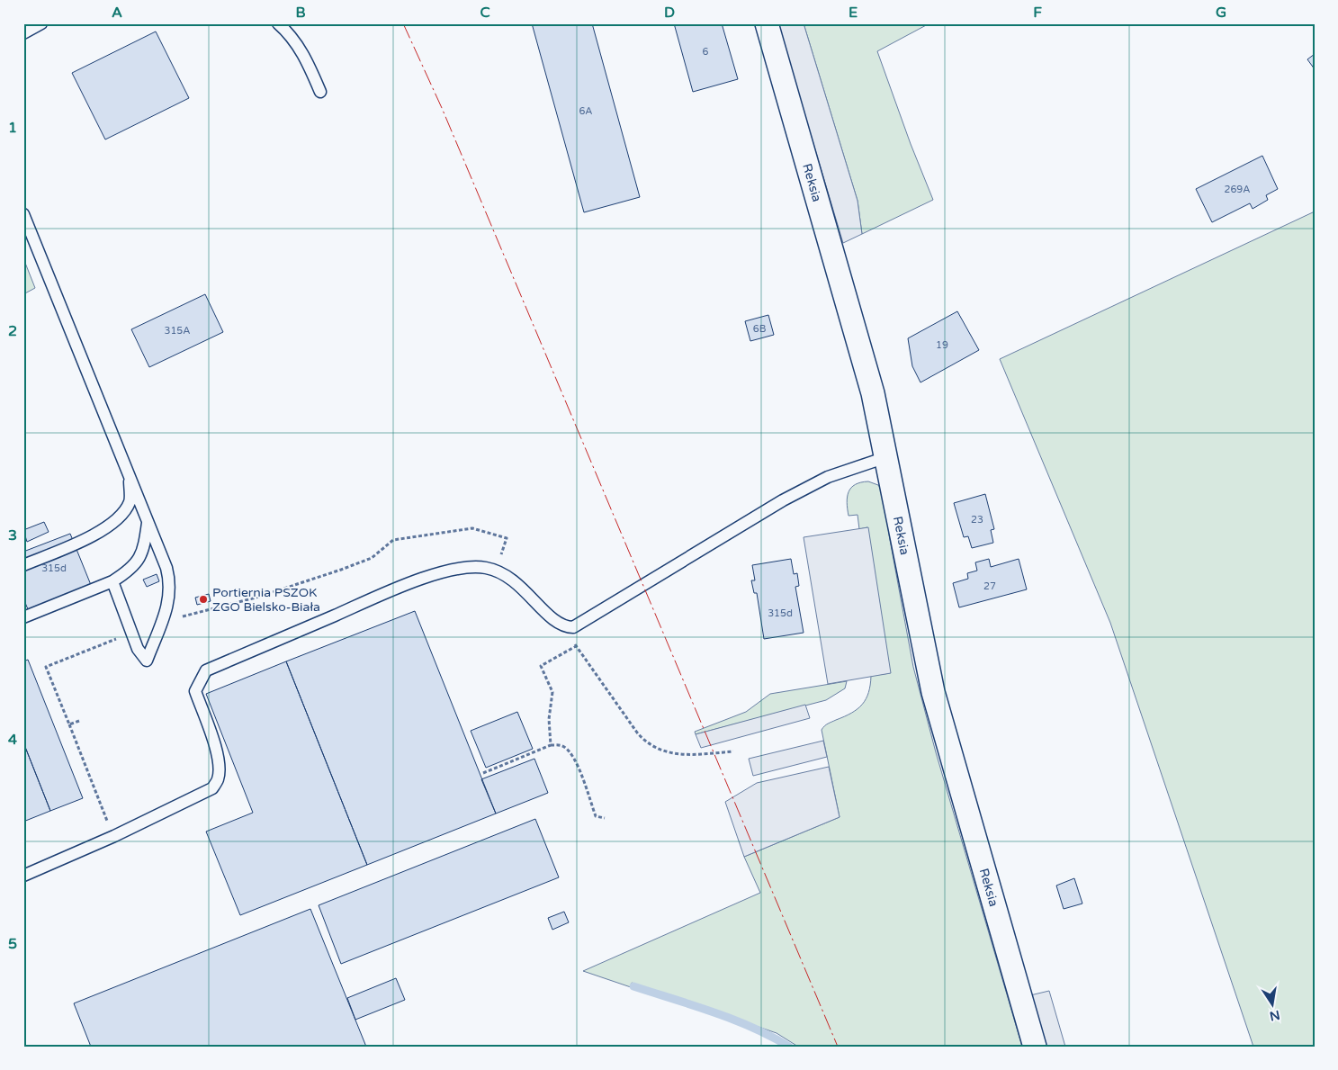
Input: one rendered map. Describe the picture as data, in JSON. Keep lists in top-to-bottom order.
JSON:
{
  "streets": {
    "street": ["Reksia"]
  },
  "places": ["Portiernia PSZOK ZGO Bielsko-Biała"],
  "house_numbers": [
    "6",
    "6A",
    "269A",
    "6B",
    "315A",
    "19",
    "23",
    "315d",
    "27",
    "315d"
  ],
  "north": "bottom",
  "grid": {
    "columns": [
      "A",
      "B",
      "C",
      "D",
      "E",
      "F",
      "G"
    ],
    "rows": [
      "1",
      "2",
      "3",
      "4",
      "5"
    ]
  }
}
